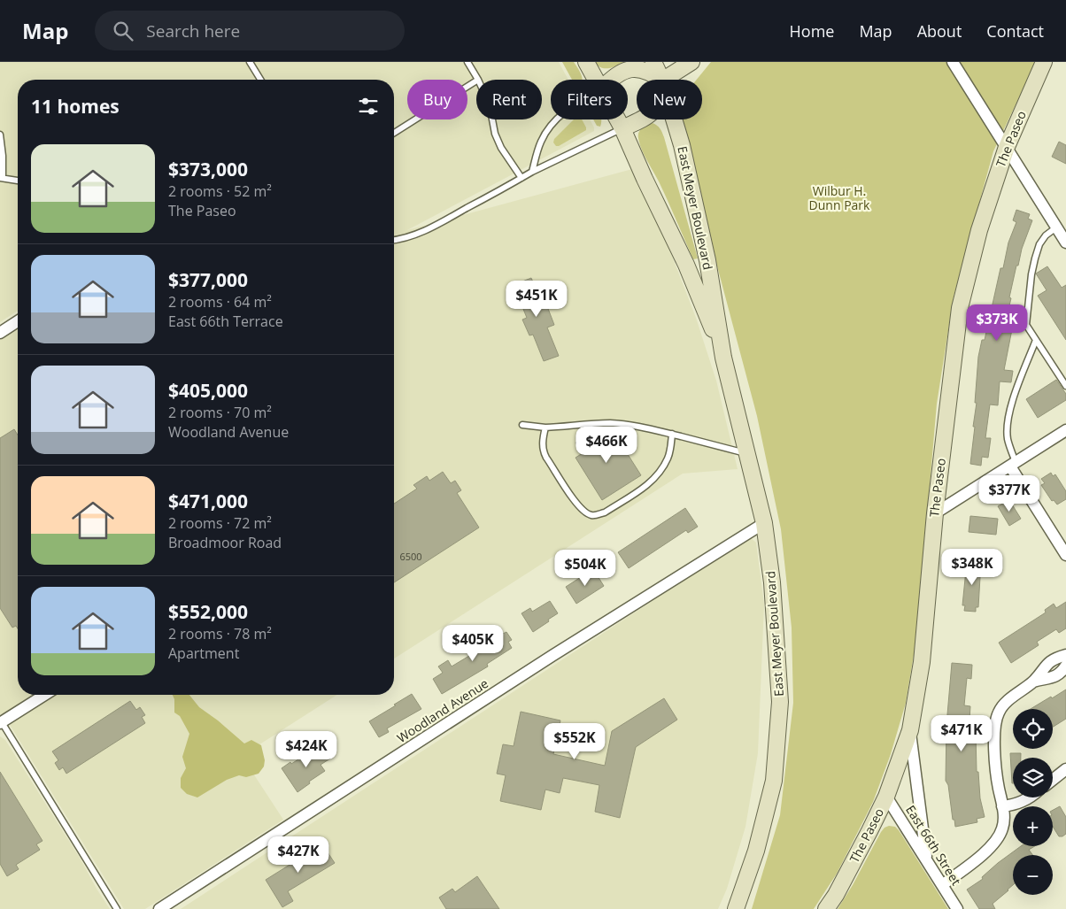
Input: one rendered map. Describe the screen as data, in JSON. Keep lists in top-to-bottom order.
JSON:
{
  "streets": {
    "main road": ["The Paseo", "East Meyer Boulevard"],
    "street": ["Woodland Avenue", "East 66th Street"]
  },
  "crossings": [
    ["The Paseo", "East 66th Street"],
    ["East Meyer Boulevard", "Woodland Avenue"]
  ],
  "parks": ["Wilbur H. Dunn Park"],
  "house_numbers": ["6500"],
  "page": {
    "header": "Map",
    "search": "Search here",
    "nav": [
      "Home",
      "Map",
      "About",
      "Contact"
    ],
    "chip": [
      "Buy",
      "Rent",
      "Filters",
      "New"
    ],
    "heading": "11 homes",
    "list": [
      {
        "name": "$373,000",
        "note": "2 rooms · 52 m² · The Paseo"
      },
      {
        "name": "$377,000",
        "note": "2 rooms · 64 m² · East 66th Terrace"
      },
      {
        "name": "$405,000",
        "note": "2 rooms · 70 m² · Woodland Avenue"
      },
      {
        "name": "$471,000",
        "note": "2 rooms · 72 m² · Broadmoor Road"
      },
      {
        "name": "$552,000",
        "note": "2 rooms · 78 m² · Apartment"
      }
    ],
    "price": [
      "$451K",
      "$373K",
      "$466K",
      "$377K",
      "$348K",
      "$504K",
      "$405K",
      "$471K",
      "$552K",
      "$424K",
      "$427K"
    ],
    "map_buttons": ["+", "−"]
  }
}
